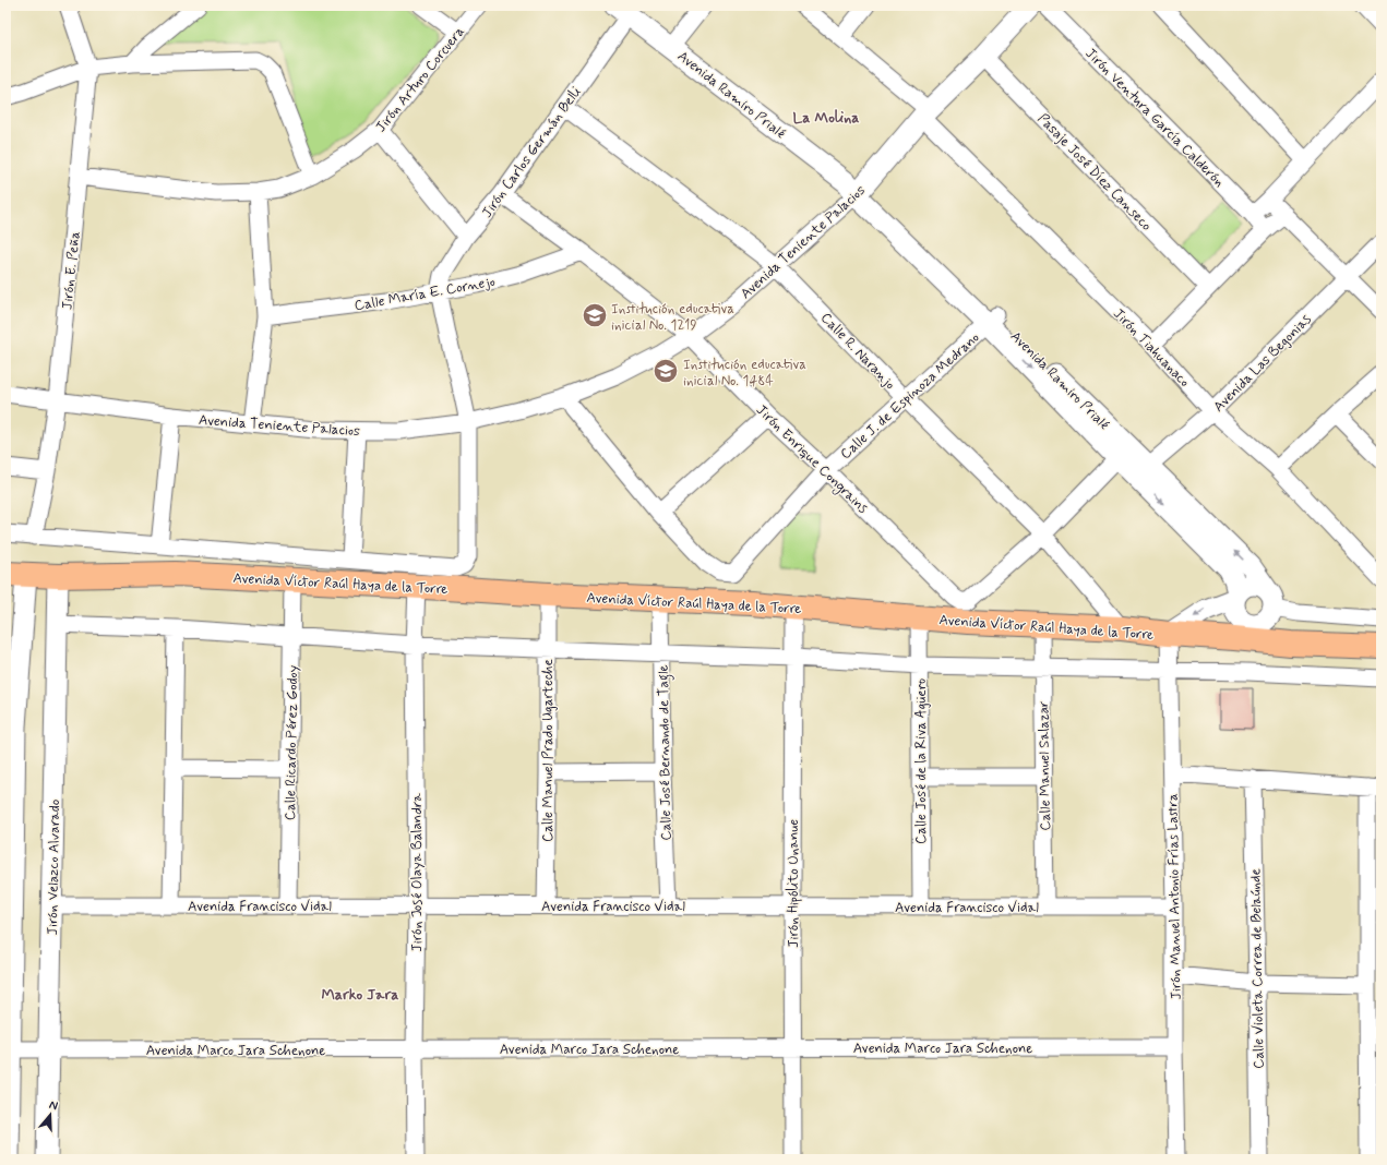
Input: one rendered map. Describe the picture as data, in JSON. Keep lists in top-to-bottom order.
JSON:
{
  "streets": {
    "main road": ["Avenida Víctor Raúl Haya de la Torre"],
    "street": [
      "Jirón Arturo Corcuera",
      "Avenida Ramiro Prialé",
      "Jirón Ventura García Calderón",
      "Jirón Carlos Germán Belli",
      "Pasaje José Díez Canseco",
      "Avenida Teniente Palacios",
      "Jirón E. Peña",
      "Calle María E. Cornejo",
      "Jirón Tiahuanaco",
      "Calle R. Naranjo",
      "Avenida Las Begonias",
      "Calle J. de Espinoza Medrano",
      "Jirón Enrique Congrains",
      "Calle Ricardo Pérez Godoy",
      "Calle Manuel Prado Ugarteche",
      "Calle José Bernando de Tagle",
      "Calle José de la Riva Agüero",
      "Calle Manuel Salazar",
      "Jirón Velazco Alvarado",
      "Jirón José Olaya Balandra",
      "Jirón Hipólito Unanue",
      "Jirón Manuel Antonio Frías Lastra",
      "Avenida Francisco Vidal",
      "Calle Violeta Correa de Belaúnde",
      "Avenida Marco Jara Schenone"
    ]
  },
  "crossings": [
    ["Jirón Arturo Corcuera", "Jirón E. Peña"],
    ["Avenida Ramiro Prialé", "Jirón Carlos Germán Belli"],
    ["Avenida Ramiro Prialé", "Avenida Teniente Palacios"],
    ["Avenida Ramiro Prialé", "Avenida Las Begonias"],
    ["Avenida Ramiro Prialé", "Calle J. de Espinoza Medrano"],
    ["Avenida Ramiro Prialé", "Avenida Víctor Raúl Haya de la Torre"],
    ["Jirón Carlos Germán Belli", "Calle María E. Cornejo"],
    ["Jirón Carlos Germán Belli", "Calle R. Naranjo"],
    ["Jirón Carlos Germán Belli", "Jirón Enrique Congrains"],
    ["Pasaje José Díez Canseco", "Avenida Teniente Palacios"],
    ["Avenida Teniente Palacios", "Jirón E. Peña"],
    ["Avenida Teniente Palacios", "Jirón Tiahuanaco"],
    ["Avenida Teniente Palacios", "Calle R. Naranjo"],
    ["Avenida Teniente Palacios", "Jirón Enrique Congrains"],
    ["Calle María E. Cornejo", "Jirón Enrique Congrains"],
    ["Jirón Tiahuanaco", "Avenida Las Begonias"],
    ["Calle R. Naranjo", "Calle J. de Espinoza Medrano"],
    ["Calle R. Naranjo", "Jirón Enrique Congrains"],
    ["Calle R. Naranjo", "Avenida Víctor Raúl Haya de la Torre"],
    ["Calle J. de Espinoza Medrano", "Jirón Enrique Congrains"],
    ["Avenida Víctor Raúl Haya de la Torre", "Calle Ricardo Pérez Godoy"],
    ["Avenida Víctor Raúl Haya de la Torre", "Calle Manuel Prado Ugarteche"],
    ["Avenida Víctor Raúl Haya de la Torre", "Calle José Bernando de Tagle"],
    ["Avenida Víctor Raúl Haya de la Torre", "Calle José de la Riva Agüero"],
    ["Avenida Víctor Raúl Haya de la Torre", "Calle Manuel Salazar"],
    ["Avenida Víctor Raúl Haya de la Torre", "Jirón Velazco Alvarado"],
    ["Avenida Víctor Raúl Haya de la Torre", "Jirón José Olaya Balandra"],
    ["Avenida Víctor Raúl Haya de la Torre", "Jirón Hipólito Unanue"],
    ["Avenida Víctor Raúl Haya de la Torre", "Jirón Manuel Antonio Frías Lastra"],
    ["Calle Ricardo Pérez Godoy", "Avenida Francisco Vidal"],
    ["Calle Manuel Prado Ugarteche", "Avenida Francisco Vidal"],
    ["Calle José Bernando de Tagle", "Avenida Francisco Vidal"],
    ["Calle José de la Riva Agüero", "Avenida Francisco Vidal"],
    ["Calle Manuel Salazar", "Avenida Francisco Vidal"],
    ["Jirón Velazco Alvarado", "Avenida Francisco Vidal"],
    ["Jirón Velazco Alvarado", "Avenida Marco Jara Schenone"],
    ["Jirón José Olaya Balandra", "Avenida Francisco Vidal"],
    ["Jirón José Olaya Balandra", "Avenida Marco Jara Schenone"],
    ["Jirón Hipólito Unanue", "Avenida Francisco Vidal"],
    ["Jirón Hipólito Unanue", "Avenida Marco Jara Schenone"],
    ["Jirón Manuel Antonio Frías Lastra", "Avenida Francisco Vidal"],
    ["Jirón Manuel Antonio Frías Lastra", "Avenida Marco Jara Schenone"]
  ],
  "districts": ["La Molina", "Marko Jara"],
  "places": {
    "school or university": ["Institución educativa inicial No. 1219", "Institución educativa inicial No. 1484"]
  },
  "north": "top"
}
